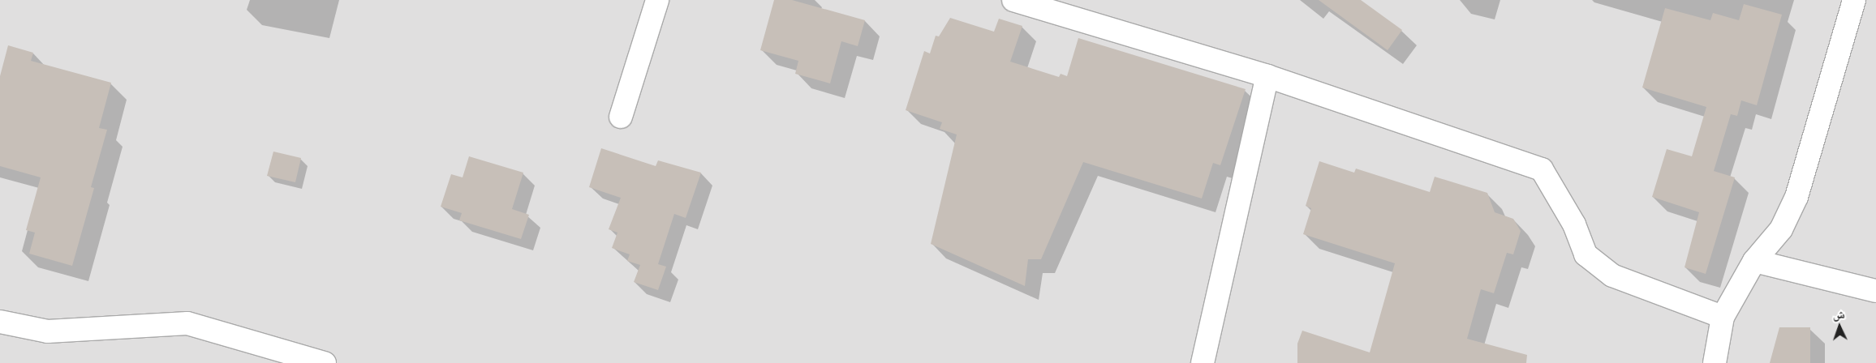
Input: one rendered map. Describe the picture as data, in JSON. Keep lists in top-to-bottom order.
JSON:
{
  "north": "top"
}
